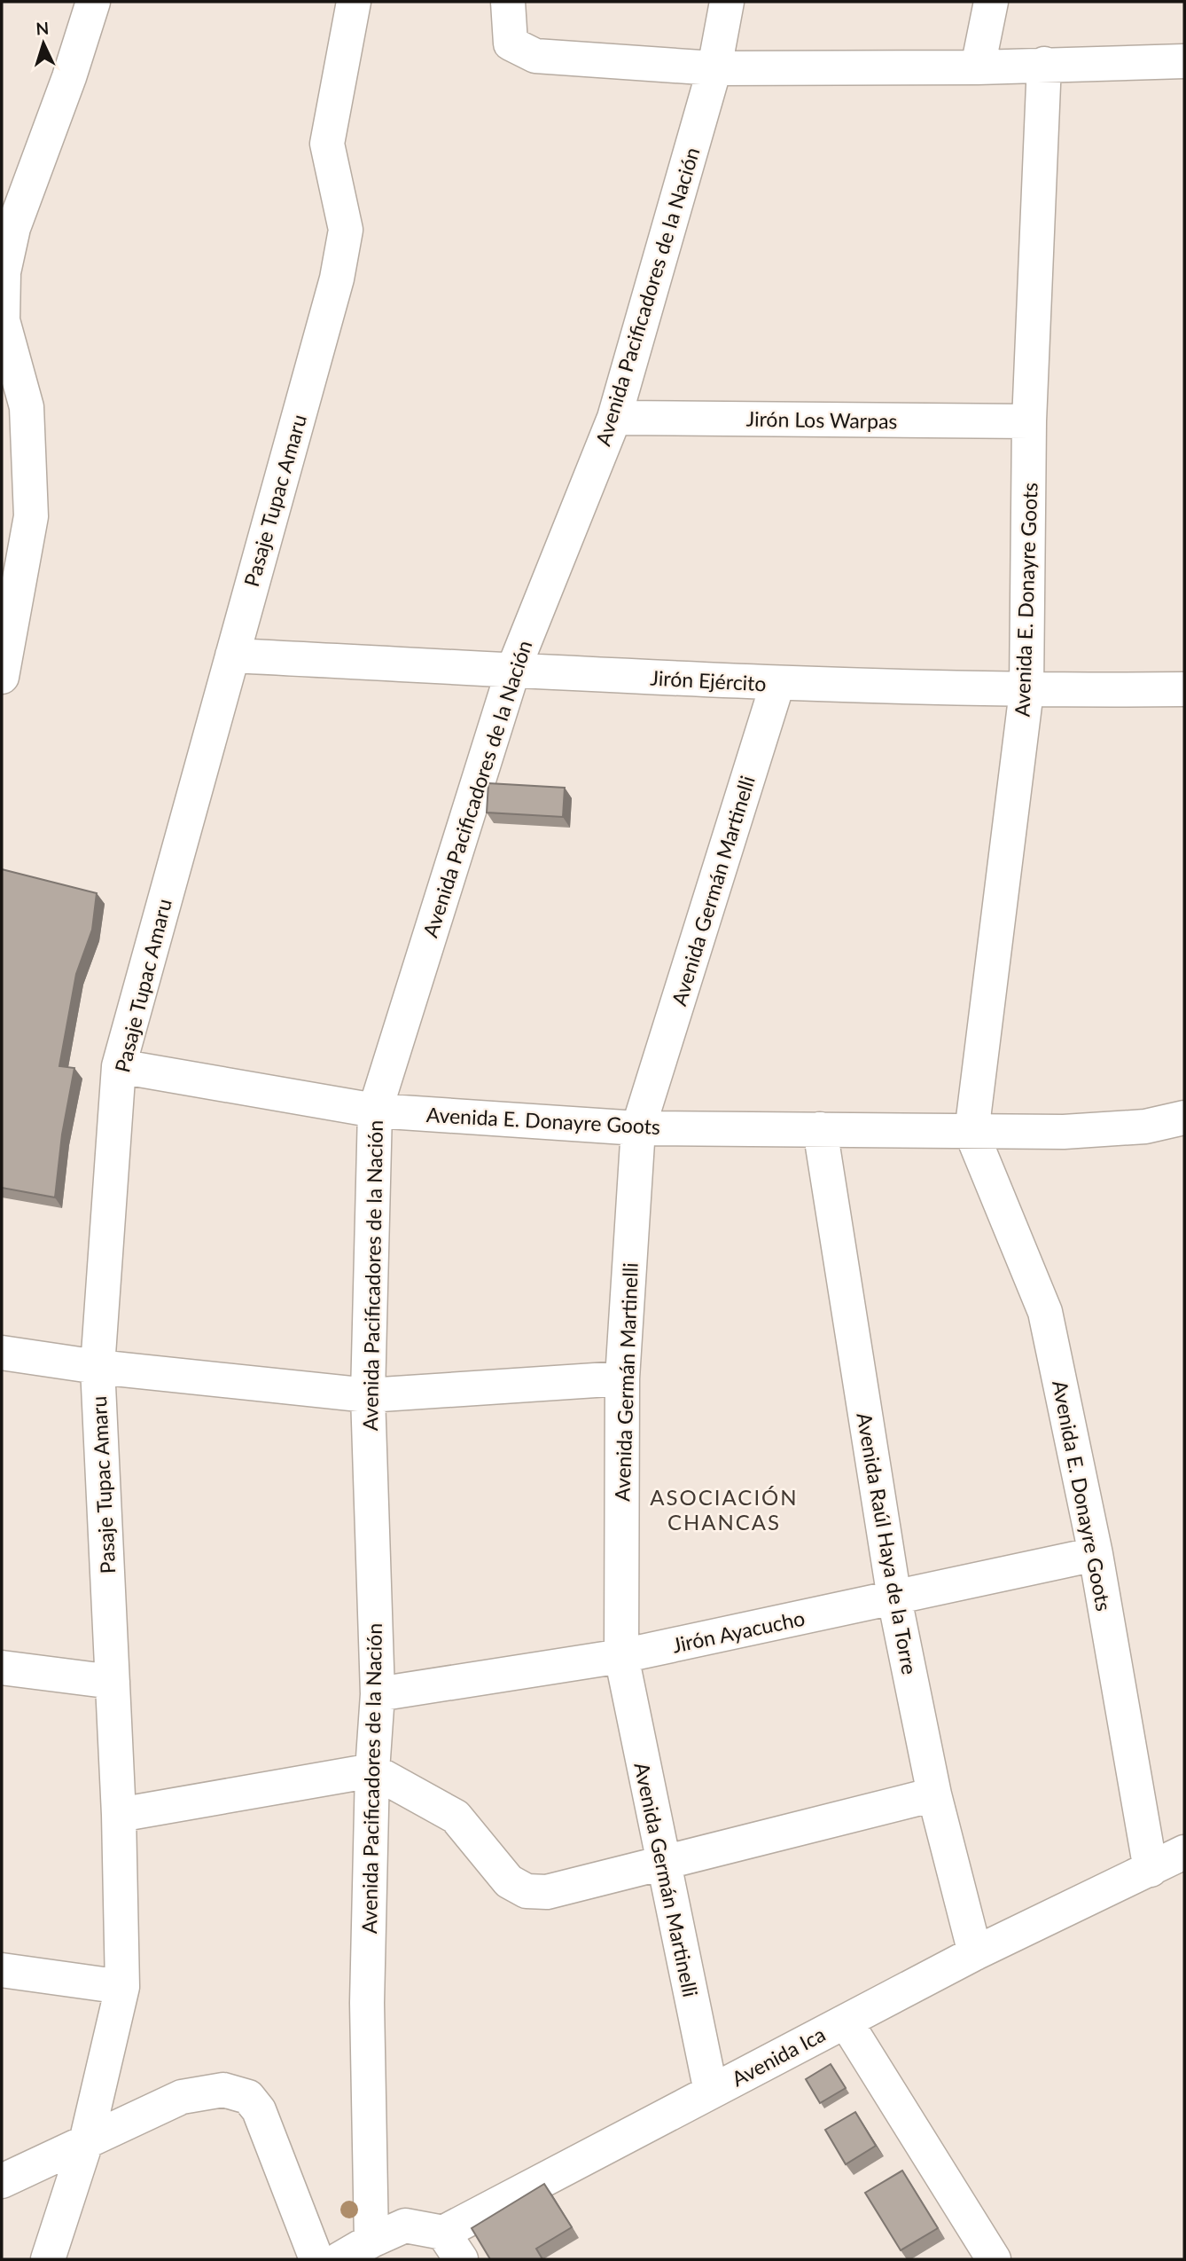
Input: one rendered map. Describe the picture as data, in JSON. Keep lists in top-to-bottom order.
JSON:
{
  "streets": {
    "street": [
      "Avenida Pacificadores de la Nación",
      "Jirón Los Warpas",
      "Pasaje Tupac Amaru",
      "Avenida E. Donayre Goots",
      "Jirón Ejército",
      "Avenida Germán Martinelli",
      "Avenida Raúl Haya de la Torre",
      "Jirón Ayacucho",
      "Avenida Ica"
    ]
  },
  "crossings": [
    ["Avenida Pacificadores de la Nación", "Jirón Los Warpas"],
    ["Avenida Pacificadores de la Nación", "Avenida E. Donayre Goots"],
    ["Avenida Pacificadores de la Nación", "Jirón Ejército"],
    ["Avenida Pacificadores de la Nación", "Jirón Ayacucho"],
    ["Avenida Pacificadores de la Nación", "Avenida Ica"],
    ["Jirón Los Warpas", "Avenida E. Donayre Goots"],
    ["Pasaje Tupac Amaru", "Avenida E. Donayre Goots"],
    ["Pasaje Tupac Amaru", "Jirón Ejército"],
    ["Avenida E. Donayre Goots", "Jirón Ejército"],
    ["Avenida E. Donayre Goots", "Avenida Germán Martinelli"],
    ["Avenida E. Donayre Goots", "Avenida Raúl Haya de la Torre"],
    ["Avenida E. Donayre Goots", "Jirón Ayacucho"],
    ["Avenida E. Donayre Goots", "Avenida Ica"],
    ["Jirón Ejército", "Avenida Germán Martinelli"],
    ["Avenida Germán Martinelli", "Jirón Ayacucho"],
    ["Avenida Germán Martinelli", "Avenida Ica"],
    ["Avenida Raúl Haya de la Torre", "Jirón Ayacucho"],
    ["Avenida Raúl Haya de la Torre", "Avenida Ica"]
  ],
  "districts": ["ASOCIACIÓN CHANCAS"],
  "north": "top"
}
